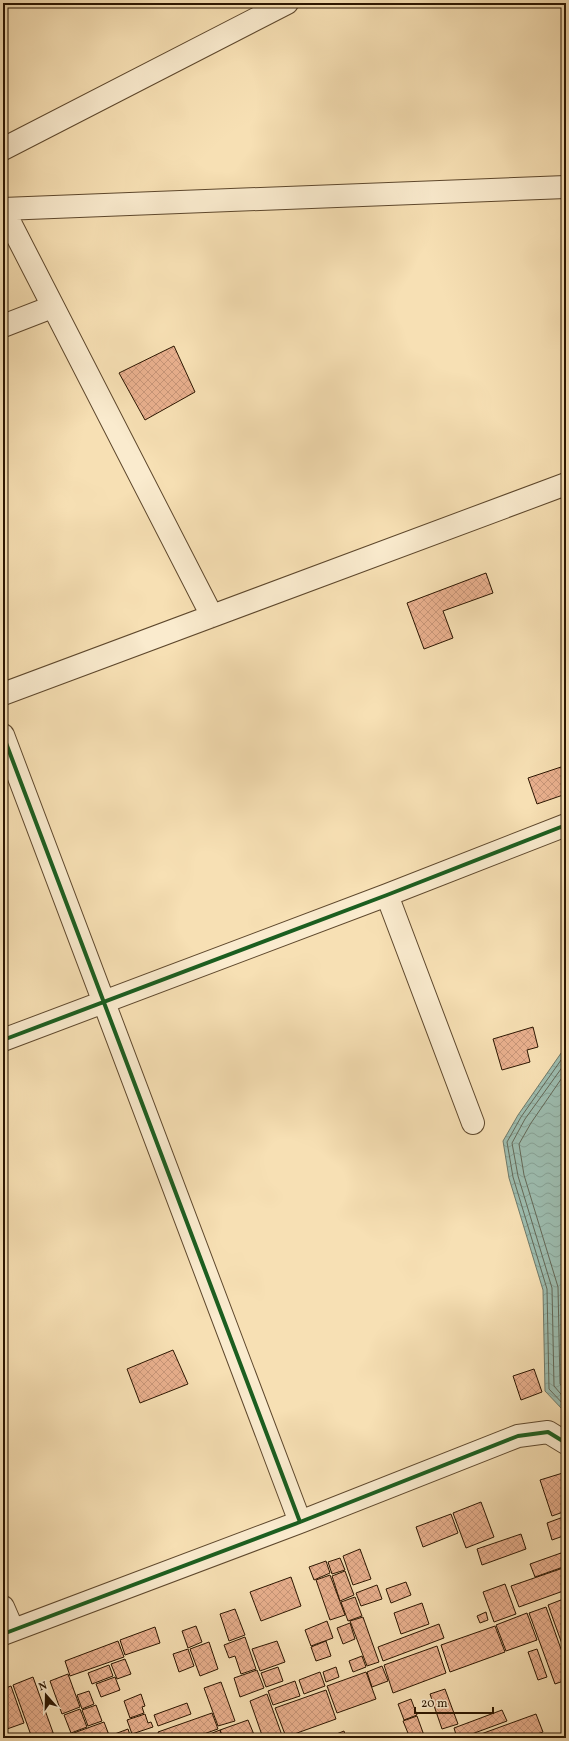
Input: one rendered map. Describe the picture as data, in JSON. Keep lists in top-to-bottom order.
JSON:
{
  "scale_bar": "20 m",
  "north": "top"
}
